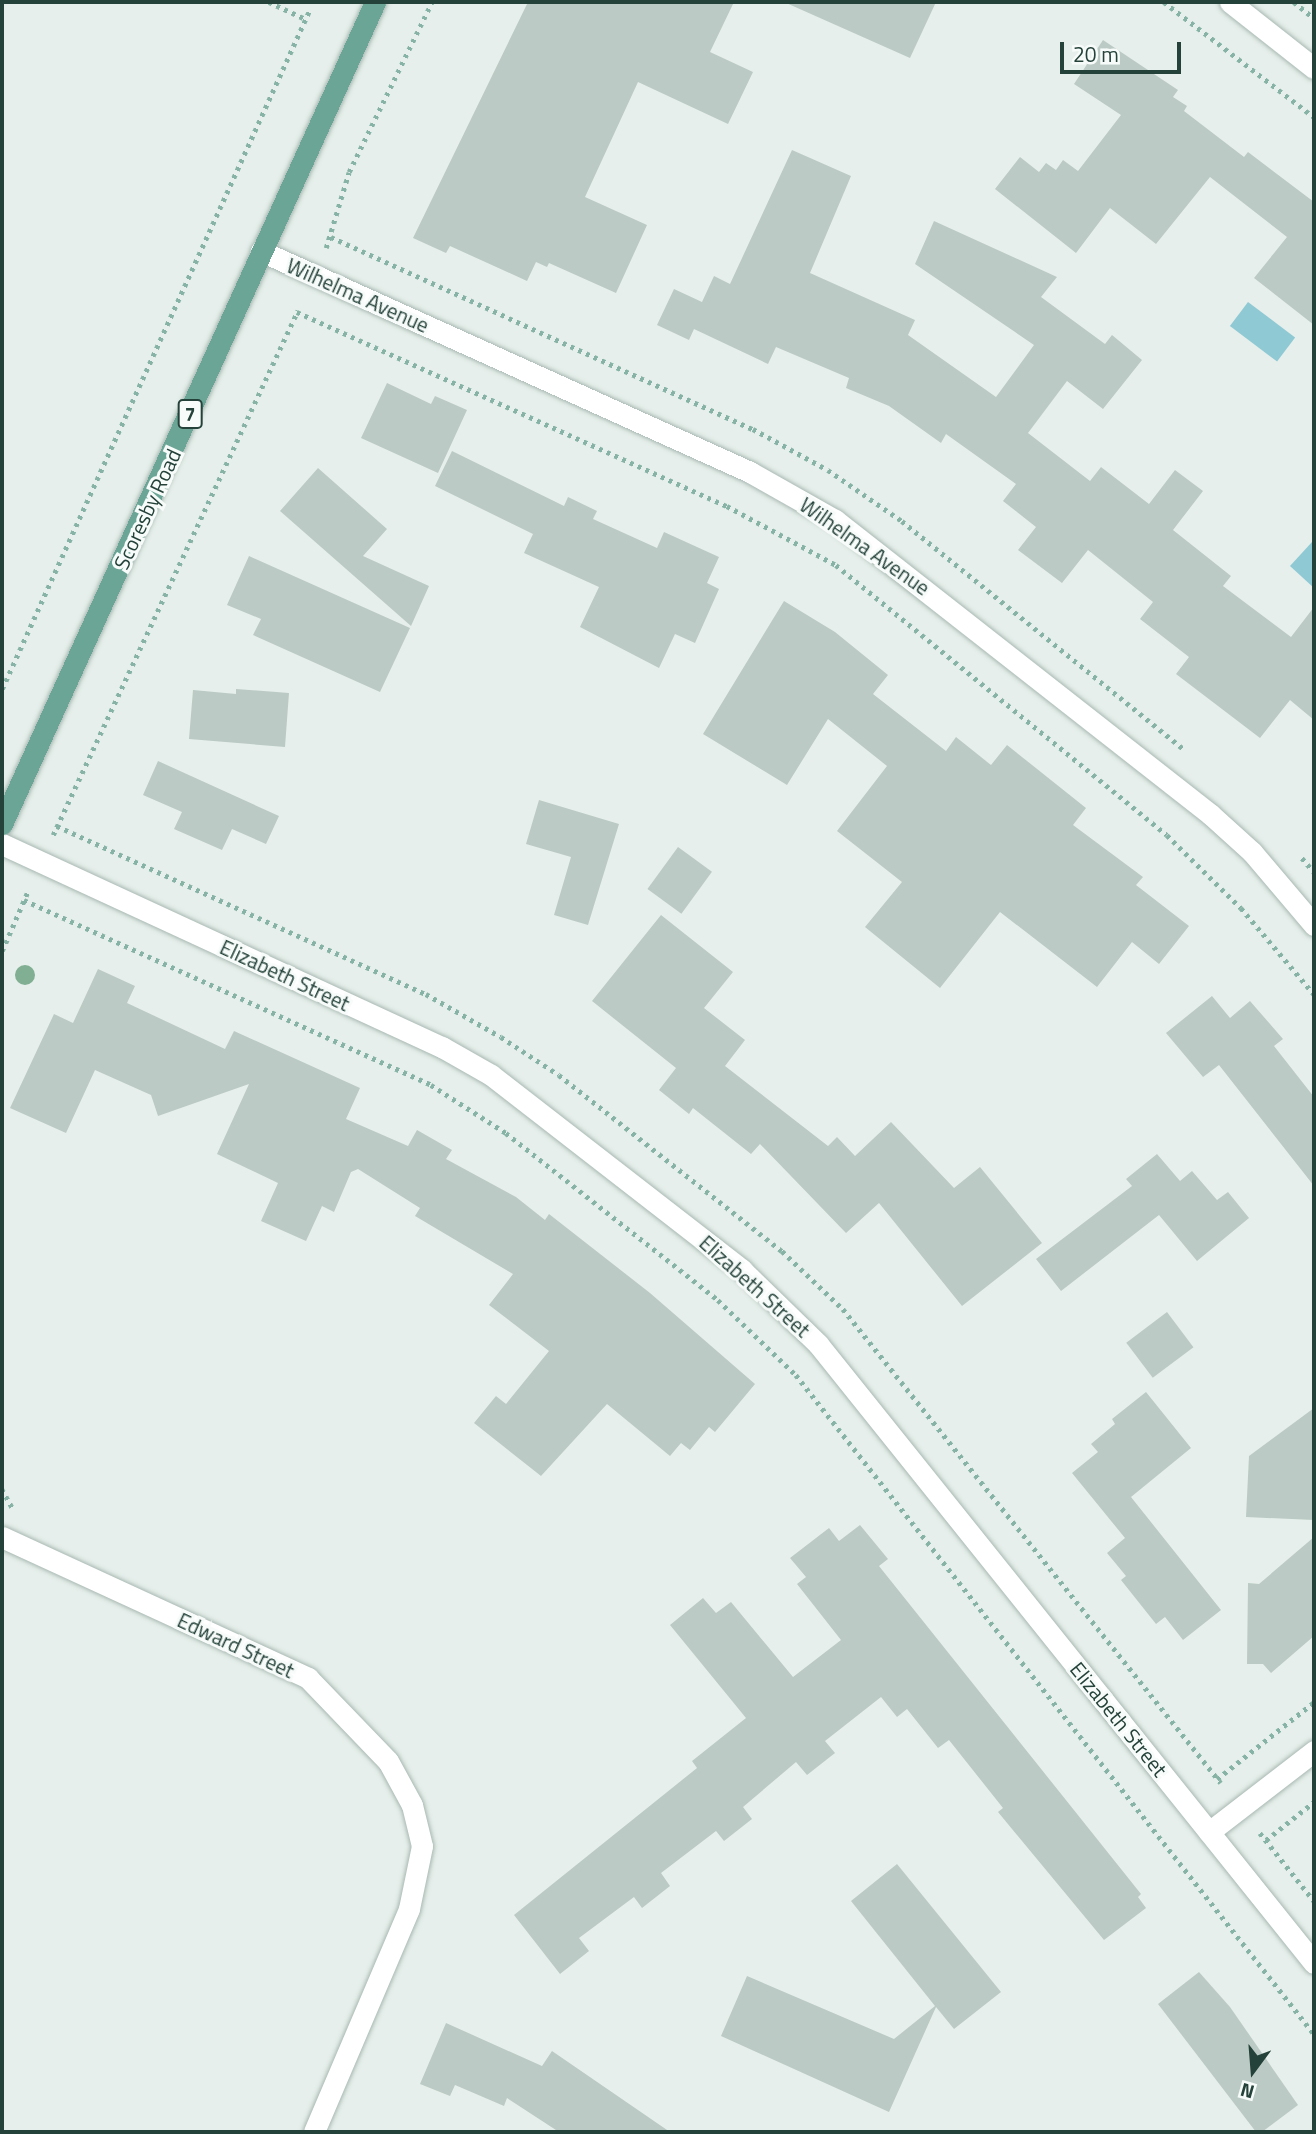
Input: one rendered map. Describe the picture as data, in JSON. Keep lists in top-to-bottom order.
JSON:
{
  "streets": {
    "main road": ["7", "Scoresby Road"],
    "street": ["Wilhelma Avenue", "Elizabeth Street", "Edward Street"]
  },
  "crossings": [
    ["Wilhelma Avenue", "Scoresby Road"]
  ],
  "scale_bar": "20 m",
  "north": "bottom"
}
